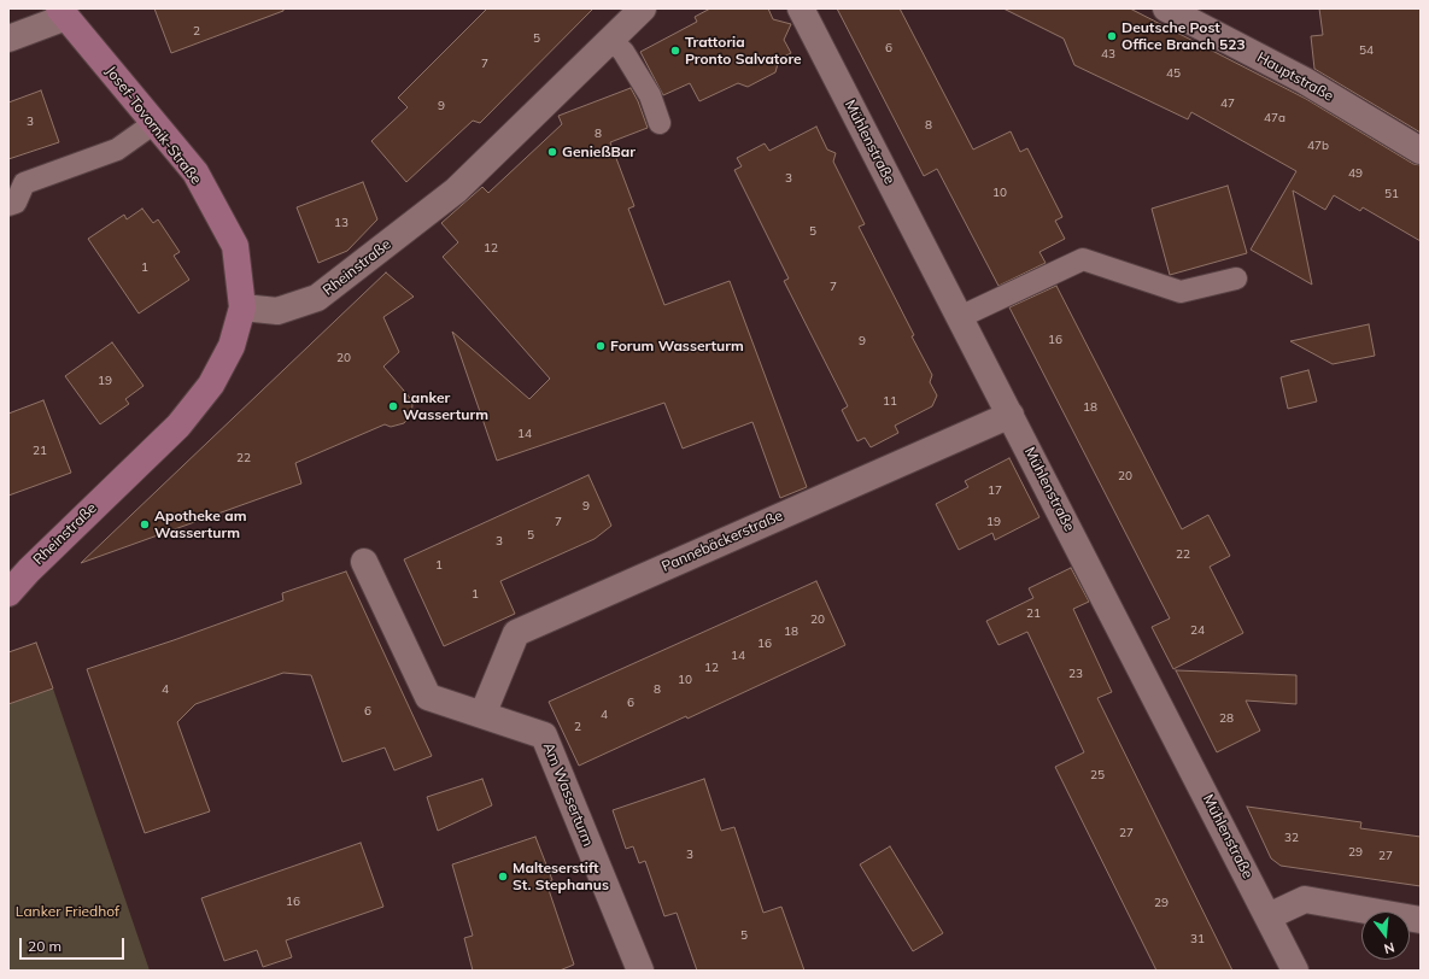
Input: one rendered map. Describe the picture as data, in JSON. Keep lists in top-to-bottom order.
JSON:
{
  "streets": {
    "street": [
      "Hauptstraße",
      "Josef-Tovornik-Straße",
      "Mühlenstraße",
      "Rheinstraße",
      "Pannebäckerstraße",
      "Am Wasserturm"
    ]
  },
  "crossings": [
    ["Josef-Tovornik-Straße", "Rheinstraße"],
    ["Mühlenstraße", "Pannebäckerstraße"],
    ["Pannebäckerstraße", "Am Wasserturm"]
  ],
  "parks": ["Lanker Friedhof"],
  "places": [
    "Deutsche Post Office Branch 523",
    "Trattoria Pronto Salvatore",
    "GenießBar",
    "Forum Wasserturm",
    "Lanker Wasserturm",
    "Apotheke am Wasserturm",
    "Malteserstift St. Stephanus"
  ],
  "house_numbers": [
    "2",
    "5",
    "6",
    "54",
    "43",
    "7",
    "45",
    "47",
    "9",
    "47a",
    "3",
    "8",
    "8",
    "47b",
    "49",
    "3",
    "10",
    "51",
    "13",
    "5",
    "12",
    "1",
    "7",
    "16",
    "9",
    "20",
    "19",
    "11",
    "18",
    "14",
    "21",
    "22",
    "20",
    "17",
    "9",
    "7",
    "19",
    "5",
    "3",
    "22",
    "1",
    "1",
    "21",
    "20",
    "24",
    "18",
    "16",
    "14",
    "12",
    "23",
    "10",
    "4",
    "8",
    "6",
    "6",
    "4",
    "28",
    "2",
    "25",
    "27",
    "32",
    "29",
    "3",
    "27",
    "16",
    "29",
    "5",
    "31"
  ],
  "scale_bar": "20 m",
  "north": "bottom"
}
